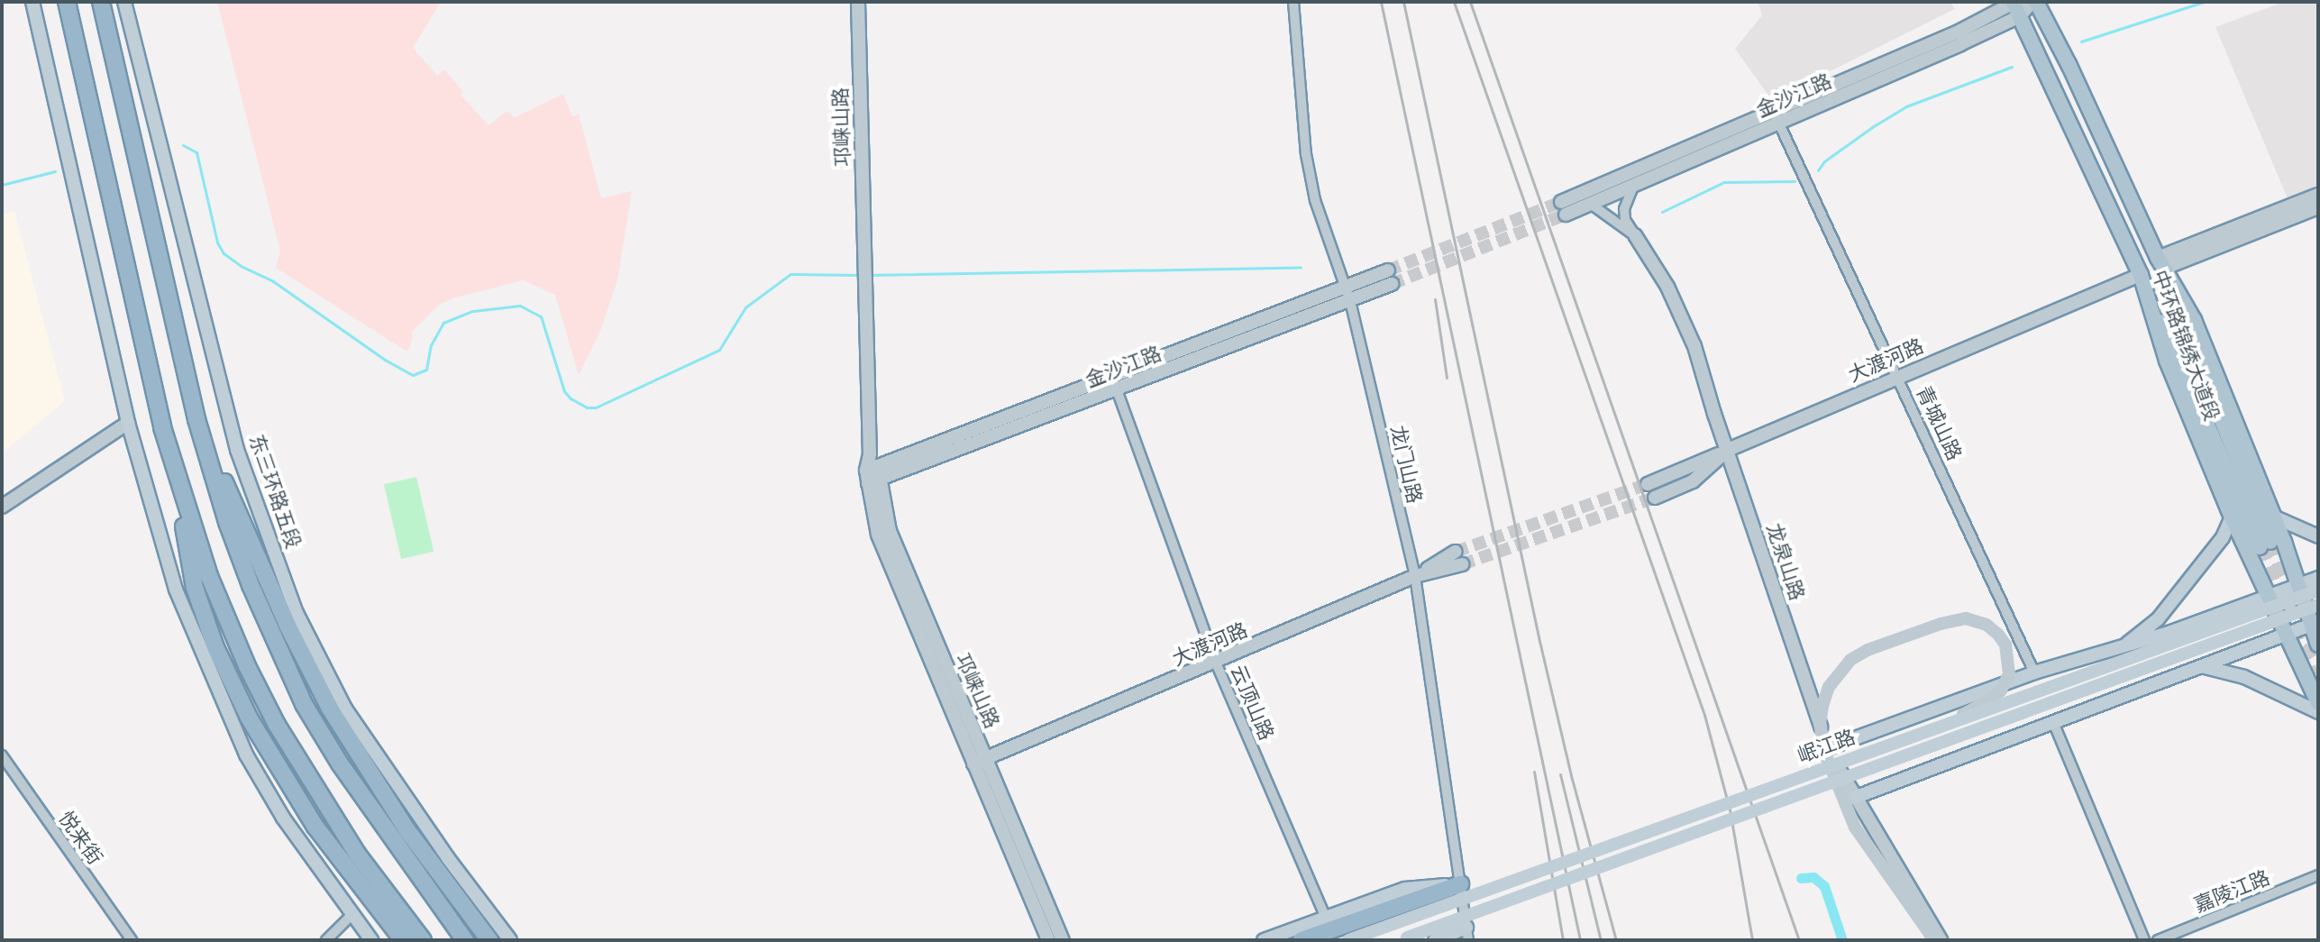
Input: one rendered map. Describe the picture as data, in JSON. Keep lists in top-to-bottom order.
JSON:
{
  "streets": {
    "main road": ["中环路锦绣大道段", "东三环路五段", "岷江路"],
    "street": [
      "金沙江路",
      "邛崃山路",
      "大渡河路",
      "青城山路",
      "龙门山路",
      "龙泉山路",
      "云顶山路",
      "悦来街",
      "嘉陵江路"
    ]
  },
  "crossings": [
    ["金沙江路", "邛崃山路"],
    ["金沙江路", "中环路锦绣大道段"],
    ["金沙江路", "青城山路"],
    ["金沙江路", "龙门山路"],
    ["金沙江路", "龙泉山路"],
    ["金沙江路", "云顶山路"],
    ["邛崃山路", "大渡河路"],
    ["中环路锦绣大道段", "大渡河路"],
    ["中环路锦绣大道段", "岷江路"],
    ["大渡河路", "青城山路"],
    ["大渡河路", "龙门山路"],
    ["大渡河路", "龙泉山路"],
    ["大渡河路", "云顶山路"],
    ["青城山路", "岷江路"],
    ["龙泉山路", "岷江路"]
  ]
}
